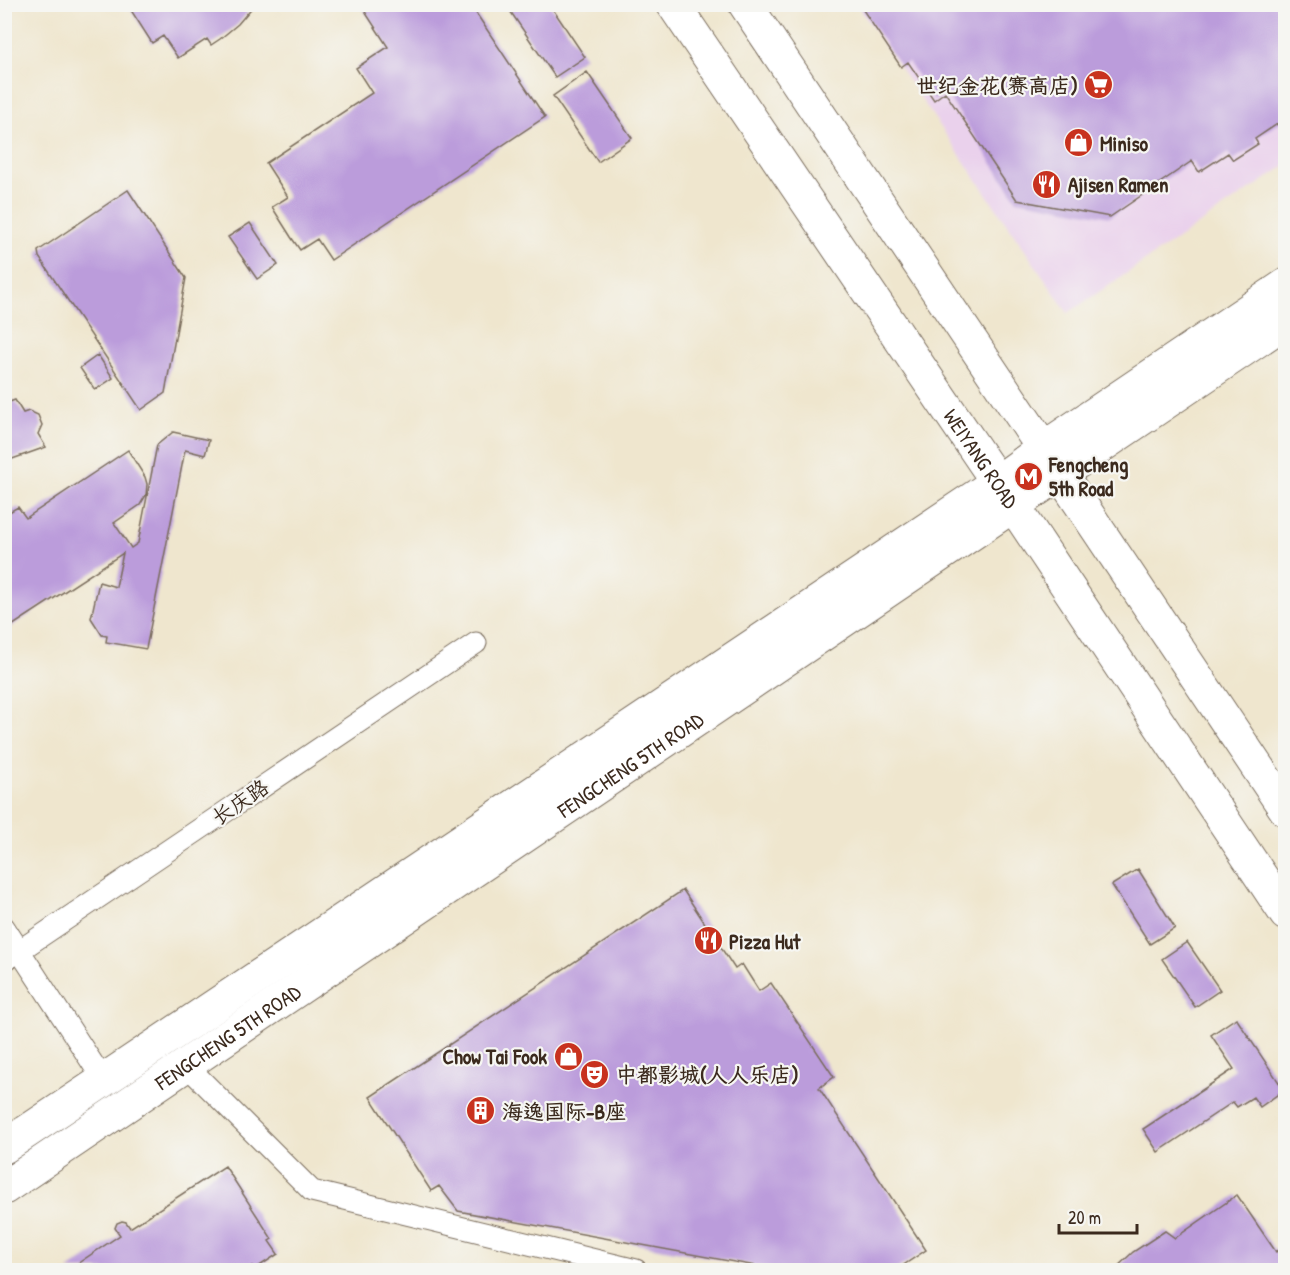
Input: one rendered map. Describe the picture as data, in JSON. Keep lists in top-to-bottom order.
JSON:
{
  "streets": {
    "main road": ["WEIYANG ROAD", "FENGCHENG 5TH ROAD"],
    "street": ["长庆路"]
  },
  "crossings": [
    ["WEIYANG ROAD", "FENGCHENG 5TH ROAD"]
  ],
  "places": {
    "supermarket": ["世纪金花(赛高店)"],
    "shop": ["Miniso", "Chow Tai Fook"],
    "restaurant": ["Ajisen Ramen", "Pizza Hut"],
    "metro station": ["Fengcheng 5th Road"],
    "theatre": ["中都影城(人人乐店)"],
    "building": ["海逸国际-B座"]
  },
  "scale_bar": "20 m"
}
